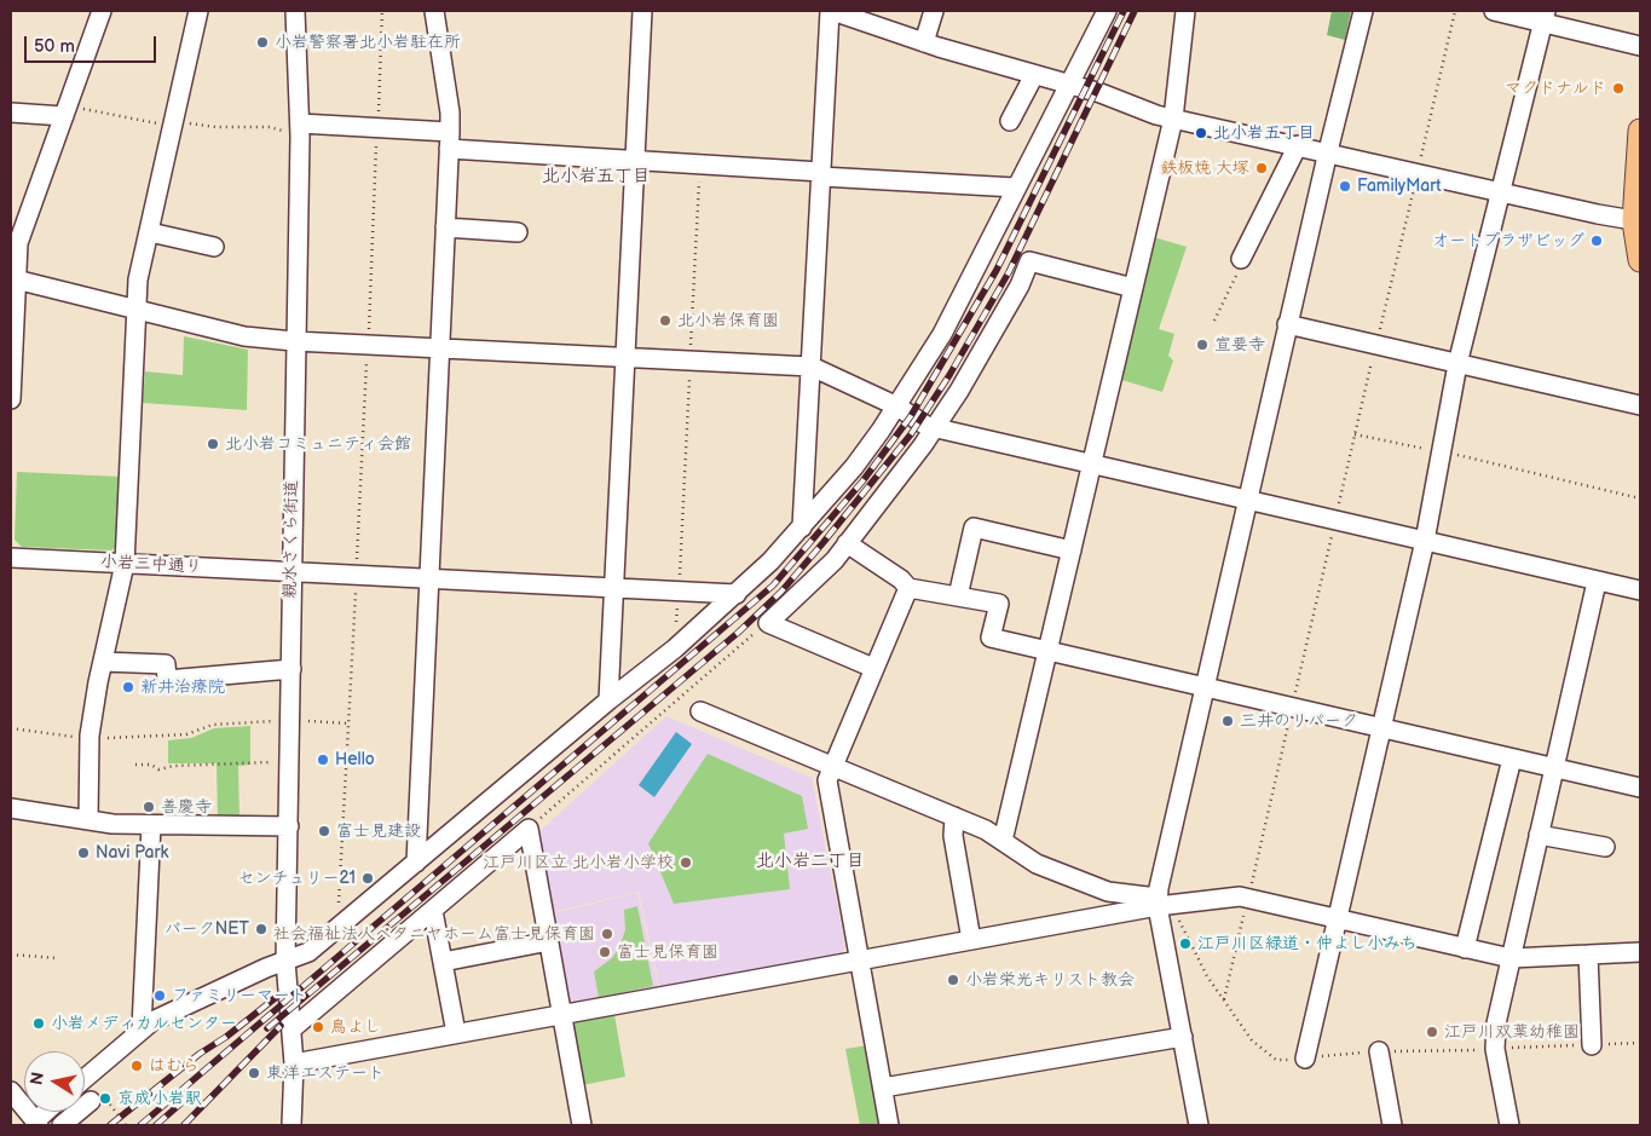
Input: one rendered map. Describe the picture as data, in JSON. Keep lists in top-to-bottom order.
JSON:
{
  "streets": {
    "street": ["親水さくら街道", "小岩三中通り"]
  },
  "crossings": [
    ["親水さくら街道", "小岩三中通り"]
  ],
  "districts": ["北小岩五丁目", "北小岩二丁目"],
  "places": [
    "小岩警察署北小岩駐在所",
    "マクドナルド",
    "北小岩五丁目",
    "鉄板焼 大塚",
    "FamilyMart",
    "オートプラザビッグ",
    "北小岩保育園",
    "宣要寺",
    "北小岩コミュニティ会館",
    "新井治療院",
    "三井のリパーク",
    "Hello",
    "善慶寺",
    "富士見建設",
    "Navi Park",
    "江戸川区立 北小岩小学校",
    "センチュリー21",
    "パークNET",
    "社会福祉法人ベタニヤホーム富士見保育園",
    "江戸川区緑道・仲よし小みち",
    "富士見保育園",
    "小岩栄光キリスト教会",
    "ファミリーマート",
    "小岩メディカルセンター",
    "鳥よし",
    "江戸川双葉幼稚園",
    "はむら",
    "東洋エステート",
    "京成小岩駅"
  ],
  "scale_bar": "50 m",
  "north": "left"
}
